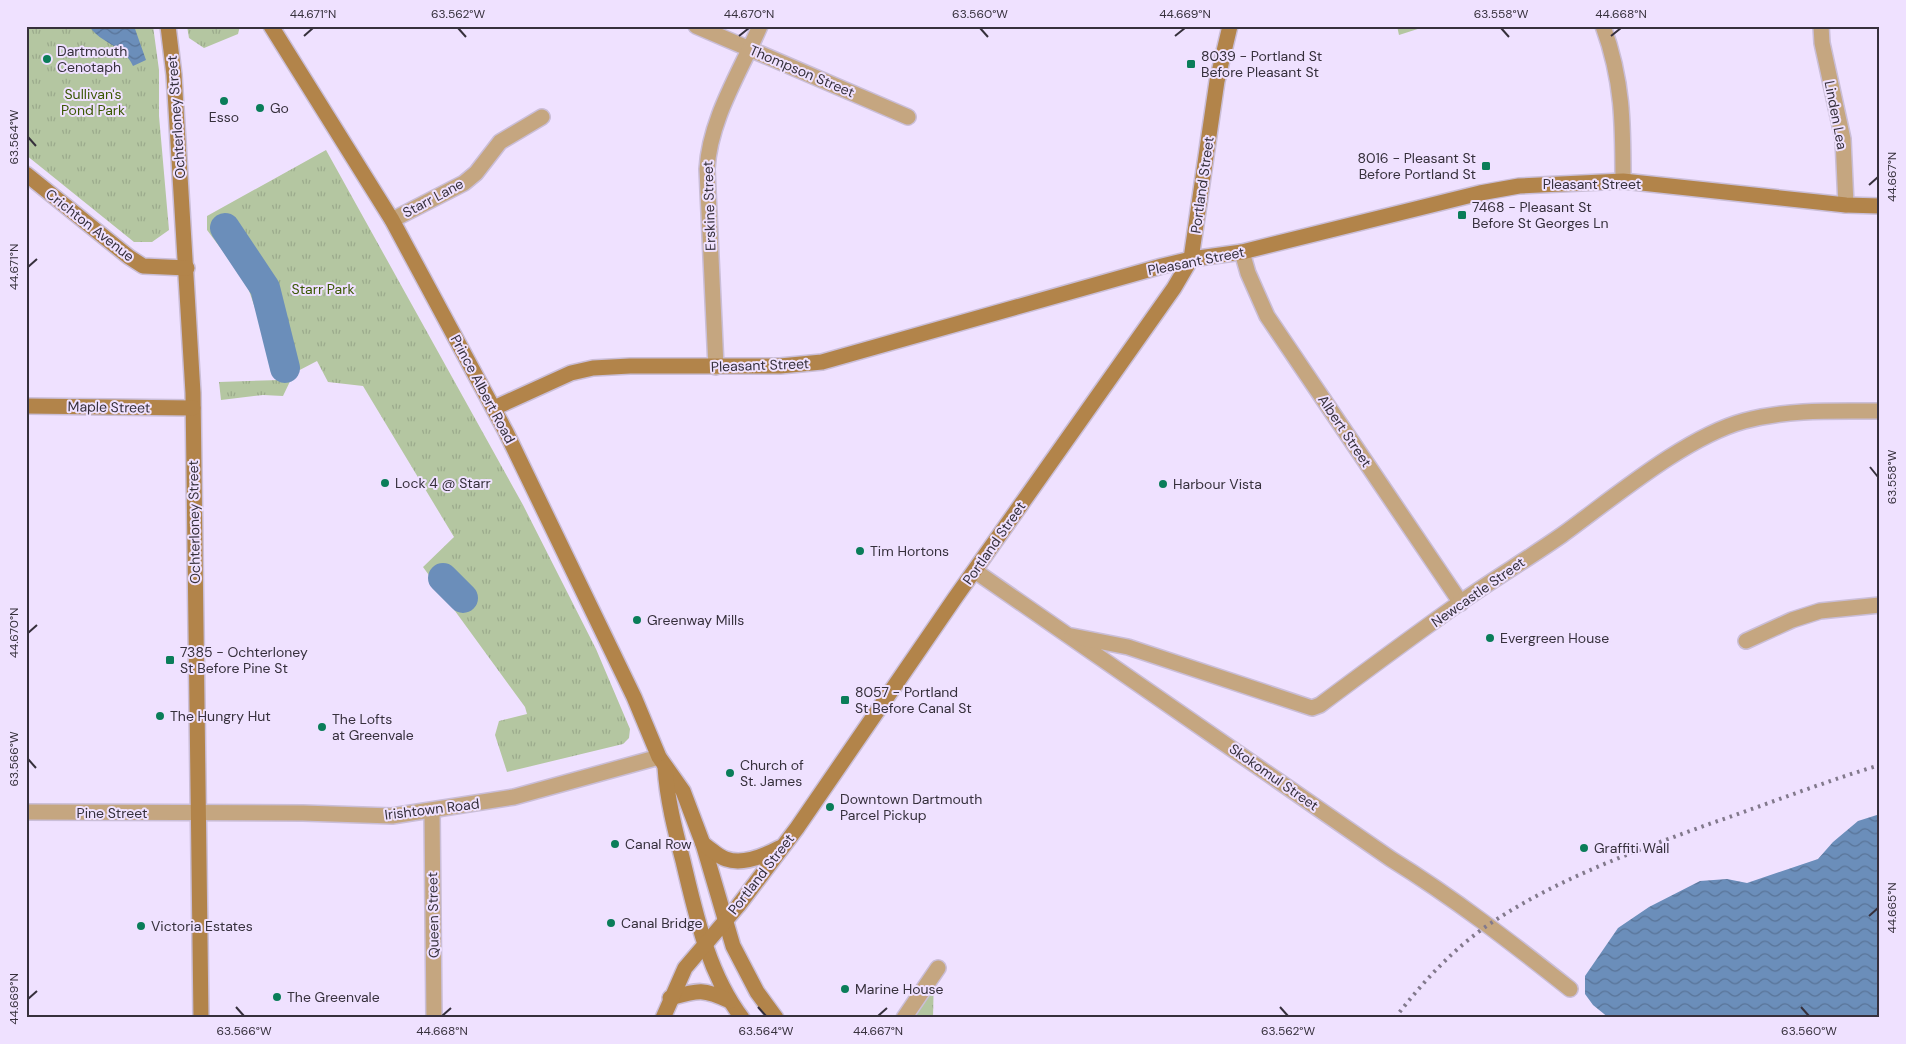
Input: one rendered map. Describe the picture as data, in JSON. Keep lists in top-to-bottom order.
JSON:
{
  "streets": {
    "main road": [
      "Ochterloney Street",
      "Pleasant Street",
      "Portland Street",
      "Crichton Avenue",
      "Prince Albert Road",
      "Maple Street"
    ],
    "street": [
      "Thompson Street",
      "Linden Lea",
      "Starr Lane",
      "Erskine Street",
      "Albert Street",
      "Newcastle Street",
      "Skokomul Street",
      "Irishtown Road",
      "Pine Street",
      "Queen Street"
    ]
  },
  "crossings": [
    ["Thompson Street", "Erskine Street"],
    ["Linden Lea", "Pleasant Street"],
    ["Ochterloney Street", "Crichton Avenue"],
    ["Ochterloney Street", "Maple Street"],
    ["Ochterloney Street", "Irishtown Road"],
    ["Ochterloney Street", "Pine Street"],
    ["Pleasant Street", "Portland Street"],
    ["Pleasant Street", "Erskine Street"],
    ["Pleasant Street", "Prince Albert Road"],
    ["Pleasant Street", "Albert Street"],
    ["Portland Street", "Prince Albert Road"],
    ["Portland Street", "Skokomul Street"],
    ["Starr Lane", "Prince Albert Road"],
    ["Prince Albert Road", "Irishtown Road"],
    ["Albert Street", "Newcastle Street"],
    ["Newcastle Street", "Skokomul Street"],
    ["Irishtown Road", "Pine Street"],
    ["Irishtown Road", "Queen Street"]
  ],
  "parks": ["Sullivan's Pond Park", "Starr Park"],
  "places": {
    "other": [
      "Dartmouth Cenotaph",
      "Esso",
      "Go",
      "Lock 4 @ Starr",
      "Harbour Vista",
      "Tim Hortons",
      "Greenway Mills",
      "Evergreen House",
      "The Hungry Hut",
      "The Lofts at Greenvale",
      "Church of St. James",
      "Downtown Dartmouth Parcel Pickup",
      "Canal Row",
      "Graffiti Wall",
      "Canal Bridge",
      "Victoria Estates",
      "Marine House",
      "The Greenvale"
    ],
    "transit": [
      "8039 - Portland St Before Pleasant St",
      "8016 - Pleasant St Before Portland St",
      "7468 - Pleasant St Before St Georges Ln",
      "7385 - Ochterloney St Before Pine St",
      "8057 - Portland St Before Canal St"
    ]
  },
  "coordinates": [
    "44.671°N",
    "63.562°W",
    "44.670°N",
    "63.560°W",
    "44.669°N",
    "63.558°W",
    "44.668°N",
    "63.564°W",
    "44.667°N",
    "63.566°W",
    "44.665°N"
  ]
}
